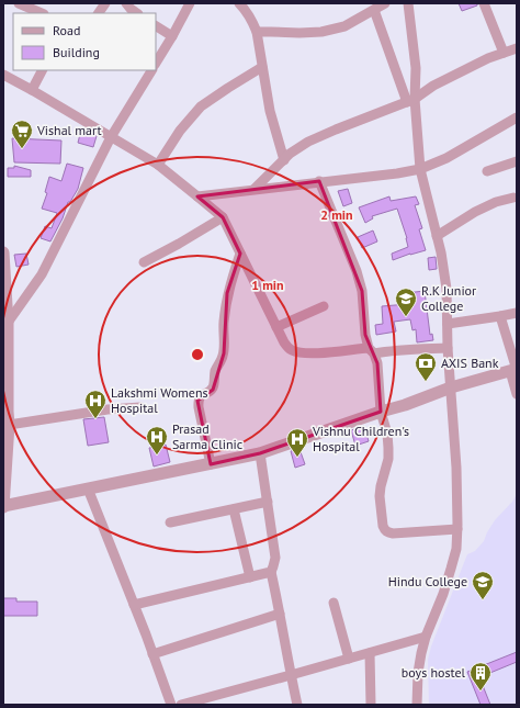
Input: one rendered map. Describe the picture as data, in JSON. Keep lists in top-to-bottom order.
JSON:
{
  "places": {
    "supermarket": ["Vishal mart"],
    "school or university": ["R.K Junior College", "Hindu College"],
    "bank": ["AXIS Bank"],
    "hospital": ["Lakshmi Womens Hospital", "Prasad Sarma Clinic", "Vishnu Children's Hospital"],
    "building": ["boys hostel"]
  },
  "legend": ["Road", "Building"],
  "rings": ["2 min", "1 min"]
}
